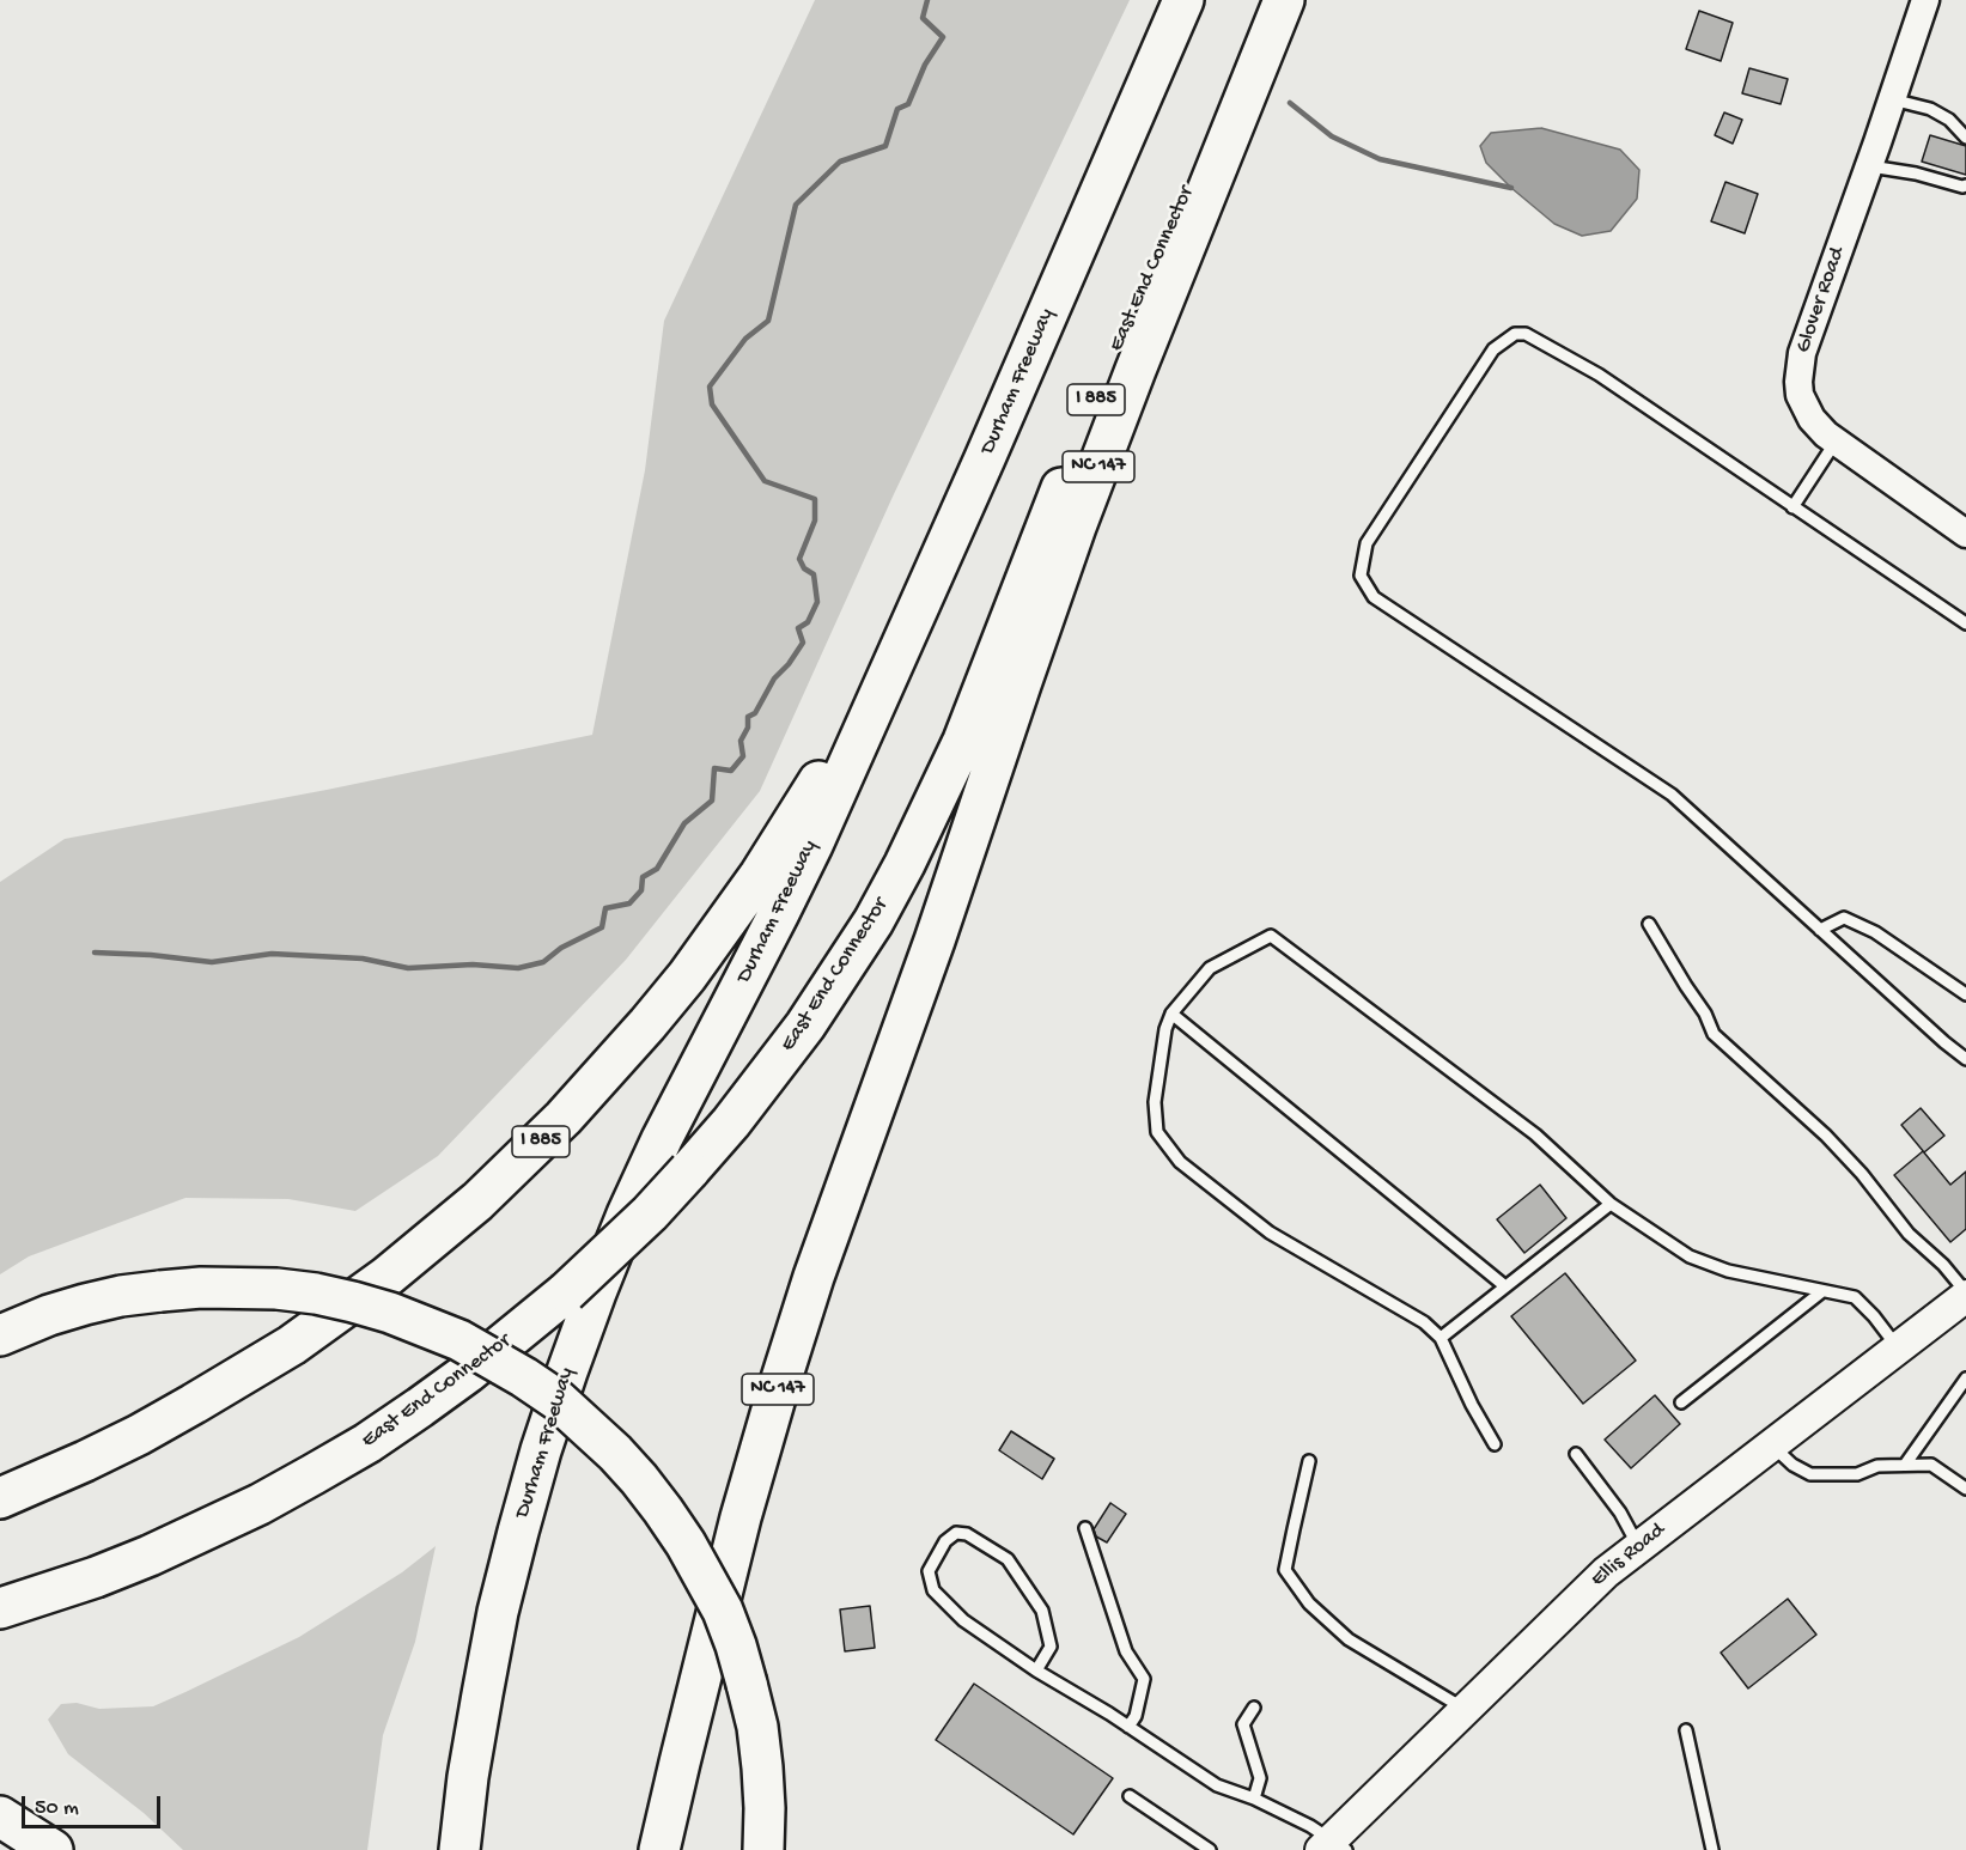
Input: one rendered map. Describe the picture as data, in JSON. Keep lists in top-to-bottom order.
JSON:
{
  "streets": {
    "highway": [
      "East End Connector",
      "Durham Freeway",
      "I 885",
      "NC 147"
    ],
    "main road": ["Ellis Road"],
    "street": ["Glover Road"]
  },
  "crossings": [
    ["Durham Freeway", "I 885"]
  ],
  "scale_bar": "50 m"
}
